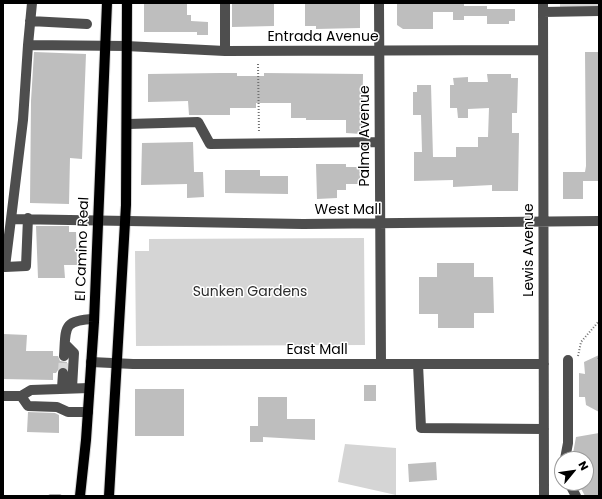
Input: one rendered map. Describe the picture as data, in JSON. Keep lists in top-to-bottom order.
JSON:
{
  "streets": {
    "main road": ["El Camino Real"],
    "street": [
      "Entrada Avenue",
      "Palma Avenue",
      "West Mall",
      "Lewis Avenue",
      "East Mall"
    ]
  },
  "crossings": [
    ["Entrada Avenue", "Palma Avenue"],
    ["Entrada Avenue", "El Camino Real"],
    ["Entrada Avenue", "Lewis Avenue"],
    ["Palma Avenue", "West Mall"],
    ["Palma Avenue", "East Mall"],
    ["West Mall", "El Camino Real"],
    ["West Mall", "Lewis Avenue"],
    ["El Camino Real", "East Mall"],
    ["Lewis Avenue", "East Mall"]
  ],
  "parks": ["Sunken Gardens"],
  "north": "top right"
}
